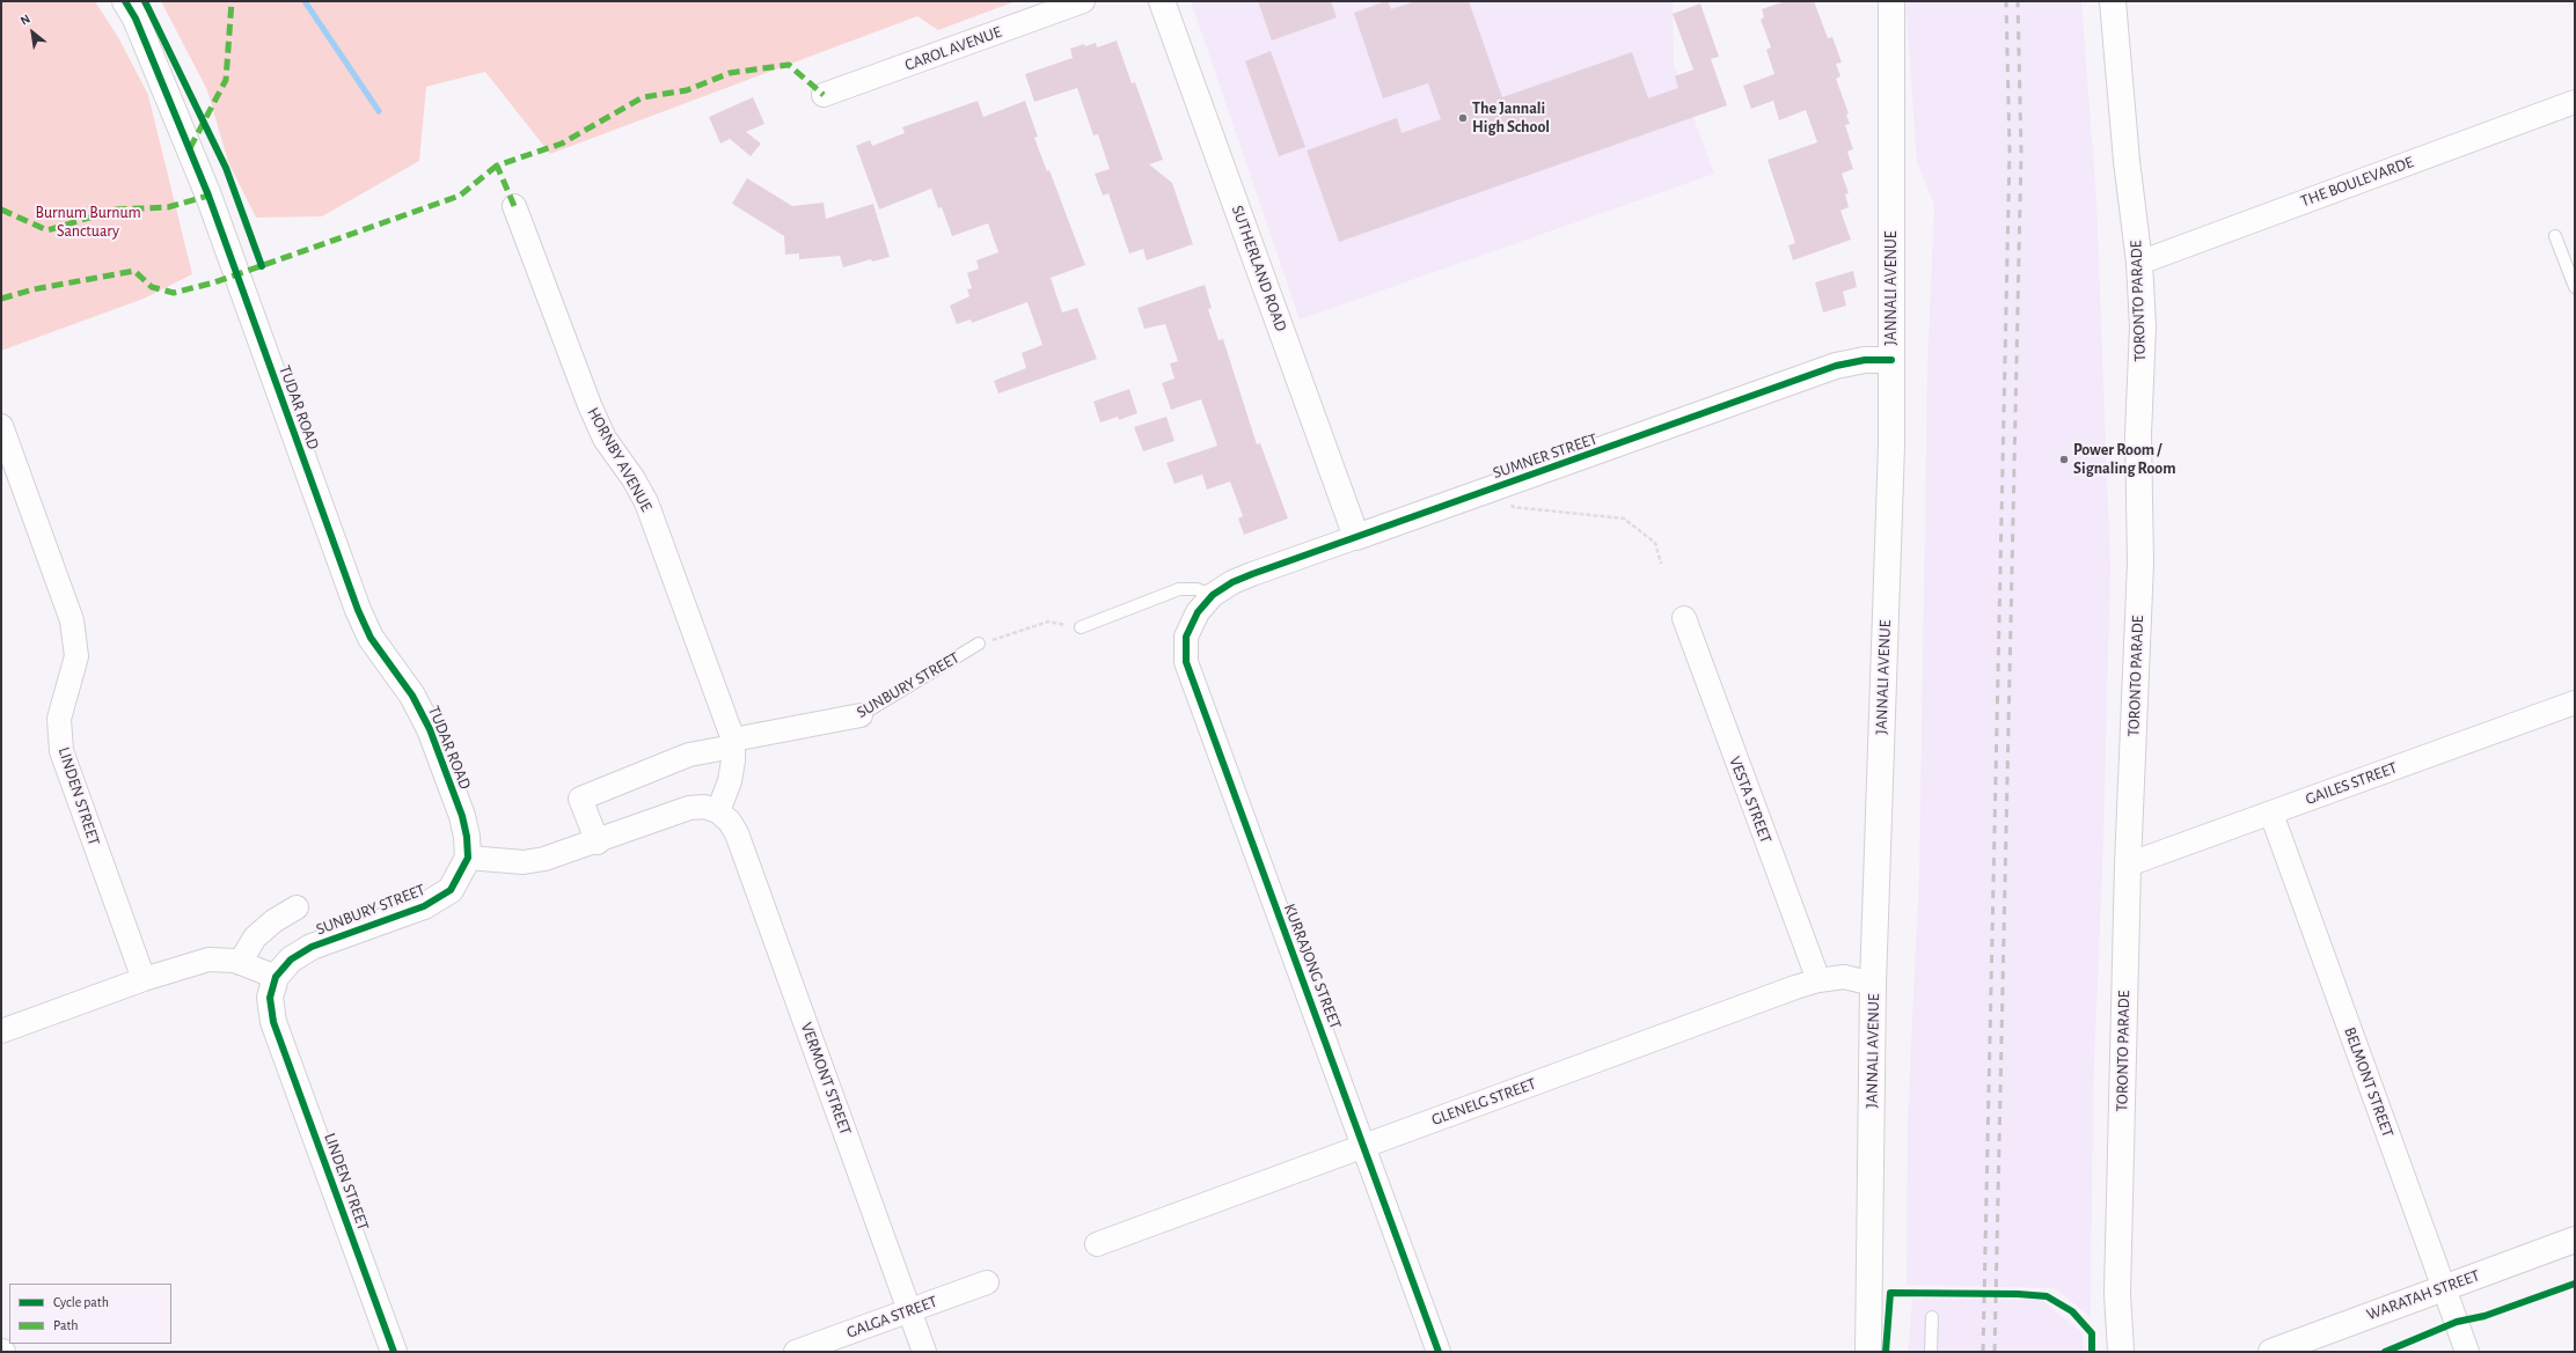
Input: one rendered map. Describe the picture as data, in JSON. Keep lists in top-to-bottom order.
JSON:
{
  "streets": {
    "street": [
      "CAROL AVENUE",
      "THE BOULEVARDE",
      "SUTHERLAND ROAD",
      "JANNALI AVENUE",
      "TORONTO PARADE",
      "TUDAR ROAD",
      "SUMNER STREET",
      "HORNBY AVENUE",
      "SUNBURY STREET",
      "GAILES STREET",
      "LINDEN STREET",
      "VESTA STREET",
      "KURRAJONG STREET",
      "VERMONT STREET",
      "BELMONT STREET",
      "GLENELG STREET",
      "WARATAH STREET",
      "GALGA STREET"
    ]
  },
  "crossings": [
    ["THE BOULEVARDE", "TORONTO PARADE"],
    ["SUTHERLAND ROAD", "SUMNER STREET"],
    ["JANNALI AVENUE", "SUMNER STREET"],
    ["JANNALI AVENUE", "GLENELG STREET"],
    ["TORONTO PARADE", "GAILES STREET"],
    ["TUDAR ROAD", "SUNBURY STREET"],
    ["SUMNER STREET", "KURRAJONG STREET"],
    ["HORNBY AVENUE", "SUNBURY STREET"],
    ["SUNBURY STREET", "LINDEN STREET"],
    ["GAILES STREET", "BELMONT STREET"],
    ["VESTA STREET", "GLENELG STREET"],
    ["KURRAJONG STREET", "GLENELG STREET"],
    ["VERMONT STREET", "GALGA STREET"],
    ["BELMONT STREET", "WARATAH STREET"]
  ],
  "parks": ["Burnum Burnum Sanctuary"],
  "places": ["The Jannali High School", "Power Room / Signaling Room"],
  "legend": ["Cycle path", "Path"],
  "north": "top left"
}
